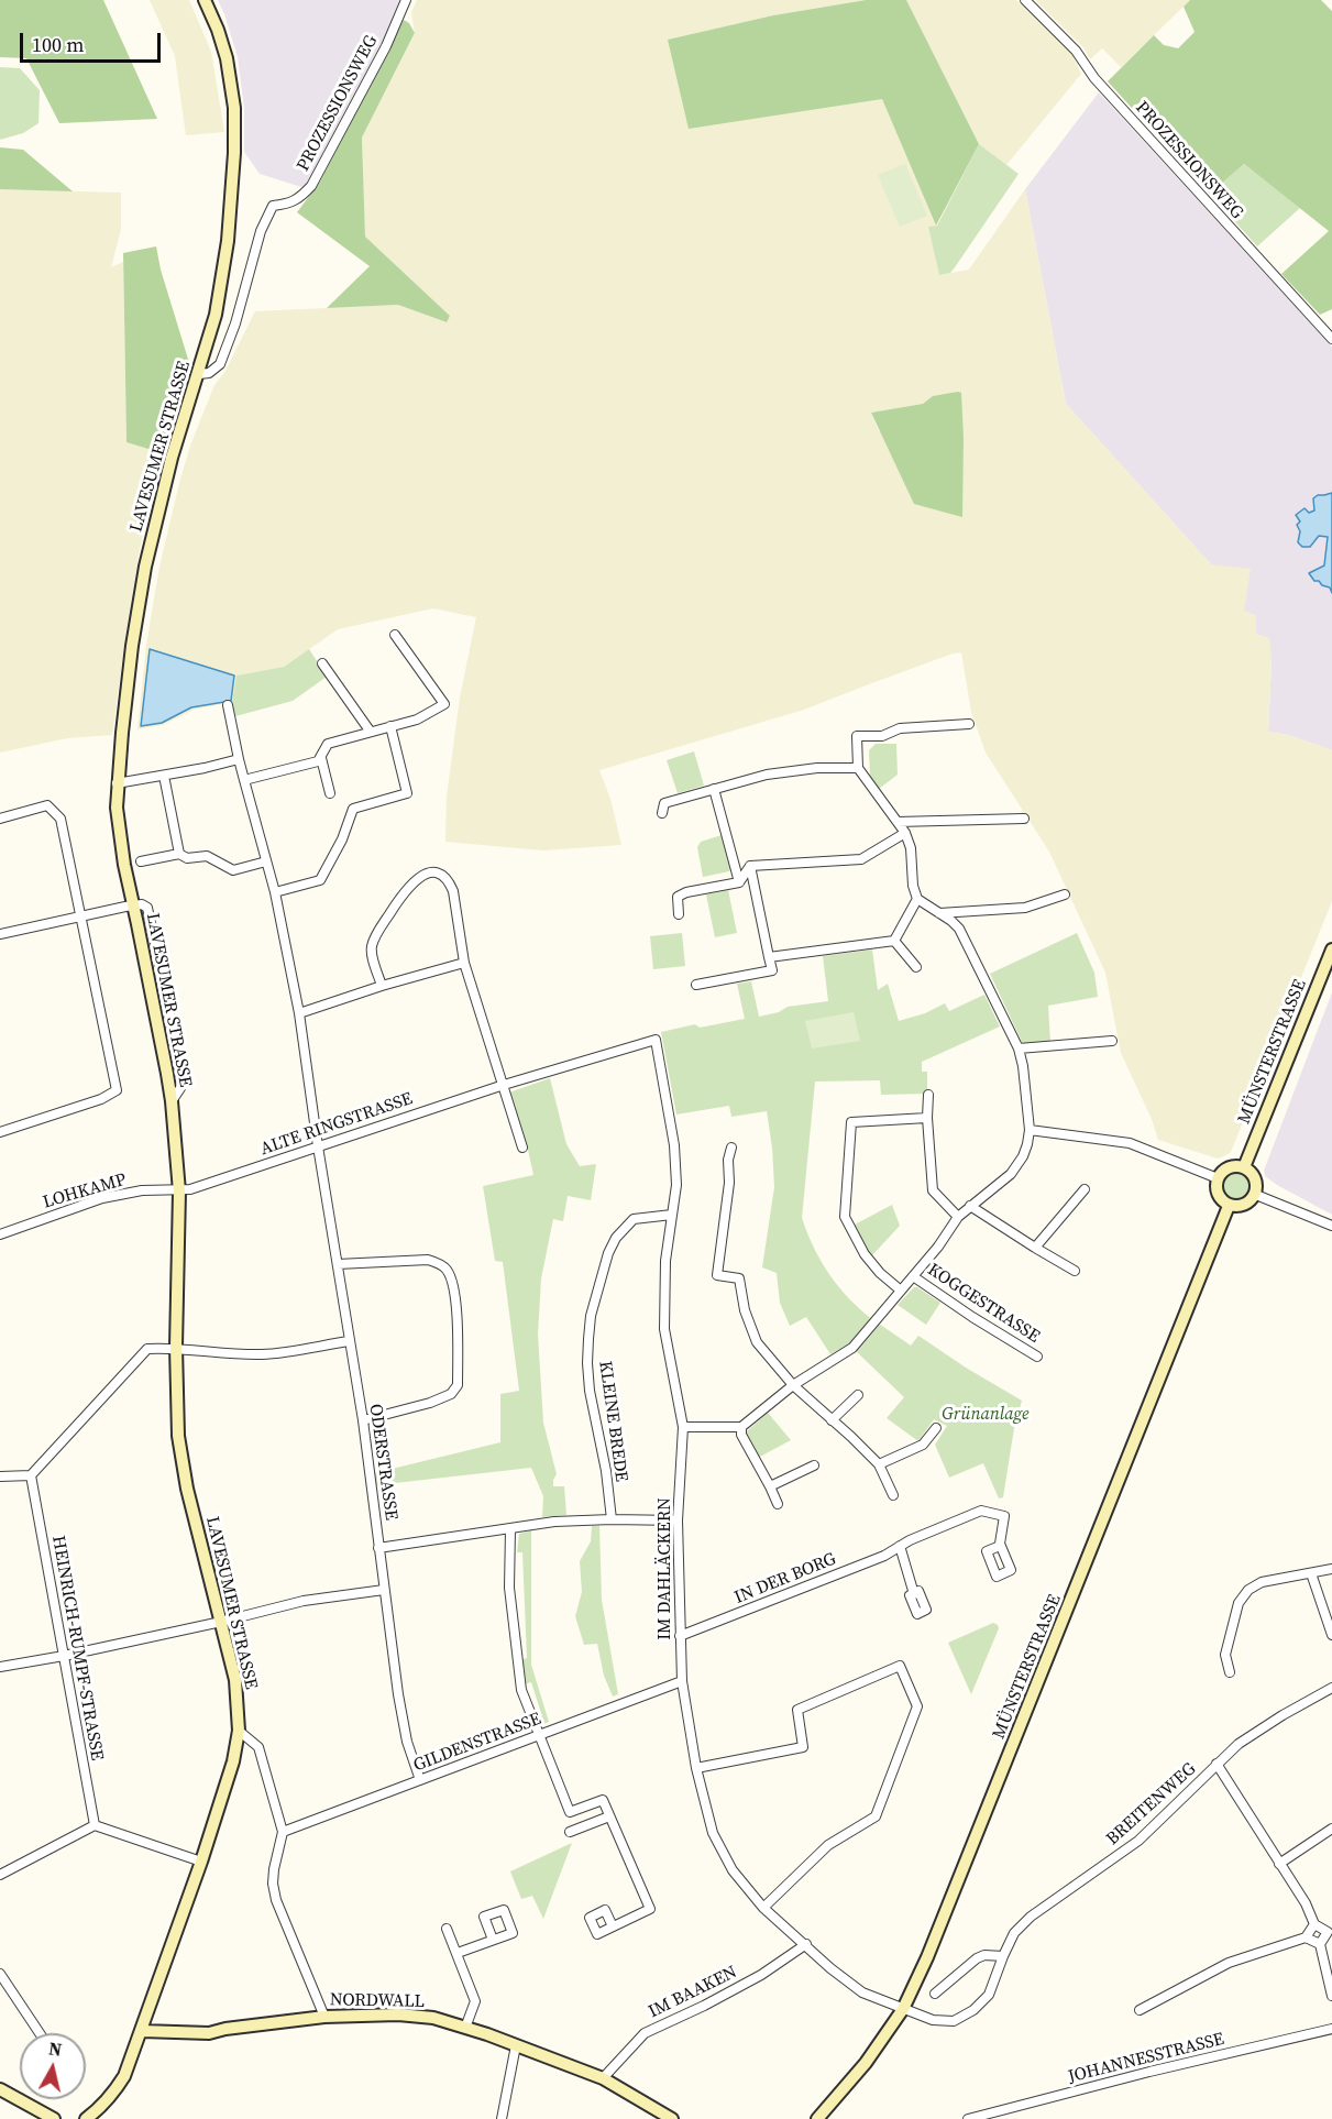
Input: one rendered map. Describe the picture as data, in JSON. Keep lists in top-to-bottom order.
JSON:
{
  "streets": {
    "street": [
      "PROZESSIONSWEG",
      "LAVESUMER STRASSE",
      "MÜNSTERSTRASSE",
      "ALTE RINGSTRASSE",
      "LOHKAMP",
      "KOGGESTRASSE",
      "KLEINE BREDE",
      "ODERSTRASSE",
      "IM DAHLÄCKERN",
      "IN DER BORG",
      "HEINRICH-RUMPF-STRASSE",
      "GILDENSTRASSE",
      "BREITENWEG",
      "IM BAAKEN",
      "NORDWALL",
      "JOHANNESSTRASSE"
    ]
  },
  "crossings": [
    ["PROZESSIONSWEG", "LAVESUMER STRASSE"],
    ["LAVESUMER STRASSE", "ALTE RINGSTRASSE"],
    ["LAVESUMER STRASSE", "LOHKAMP"],
    ["LAVESUMER STRASSE", "NORDWALL"],
    ["MÜNSTERSTRASSE", "IM DAHLÄCKERN"],
    ["MÜNSTERSTRASSE", "BREITENWEG"],
    ["ALTE RINGSTRASSE", "LOHKAMP"],
    ["ALTE RINGSTRASSE", "ODERSTRASSE"],
    ["ALTE RINGSTRASSE", "IM DAHLÄCKERN"],
    ["KLEINE BREDE", "IM DAHLÄCKERN"],
    ["ODERSTRASSE", "GILDENSTRASSE"],
    ["IM DAHLÄCKERN", "IN DER BORG"],
    ["IM DAHLÄCKERN", "GILDENSTRASSE"],
    ["IM DAHLÄCKERN", "BREITENWEG"],
    ["IM DAHLÄCKERN", "IM BAAKEN"],
    ["IM BAAKEN", "NORDWALL"]
  ],
  "parks": ["Grünanlage"],
  "scale_bar": "100 m",
  "north": "top"
}
